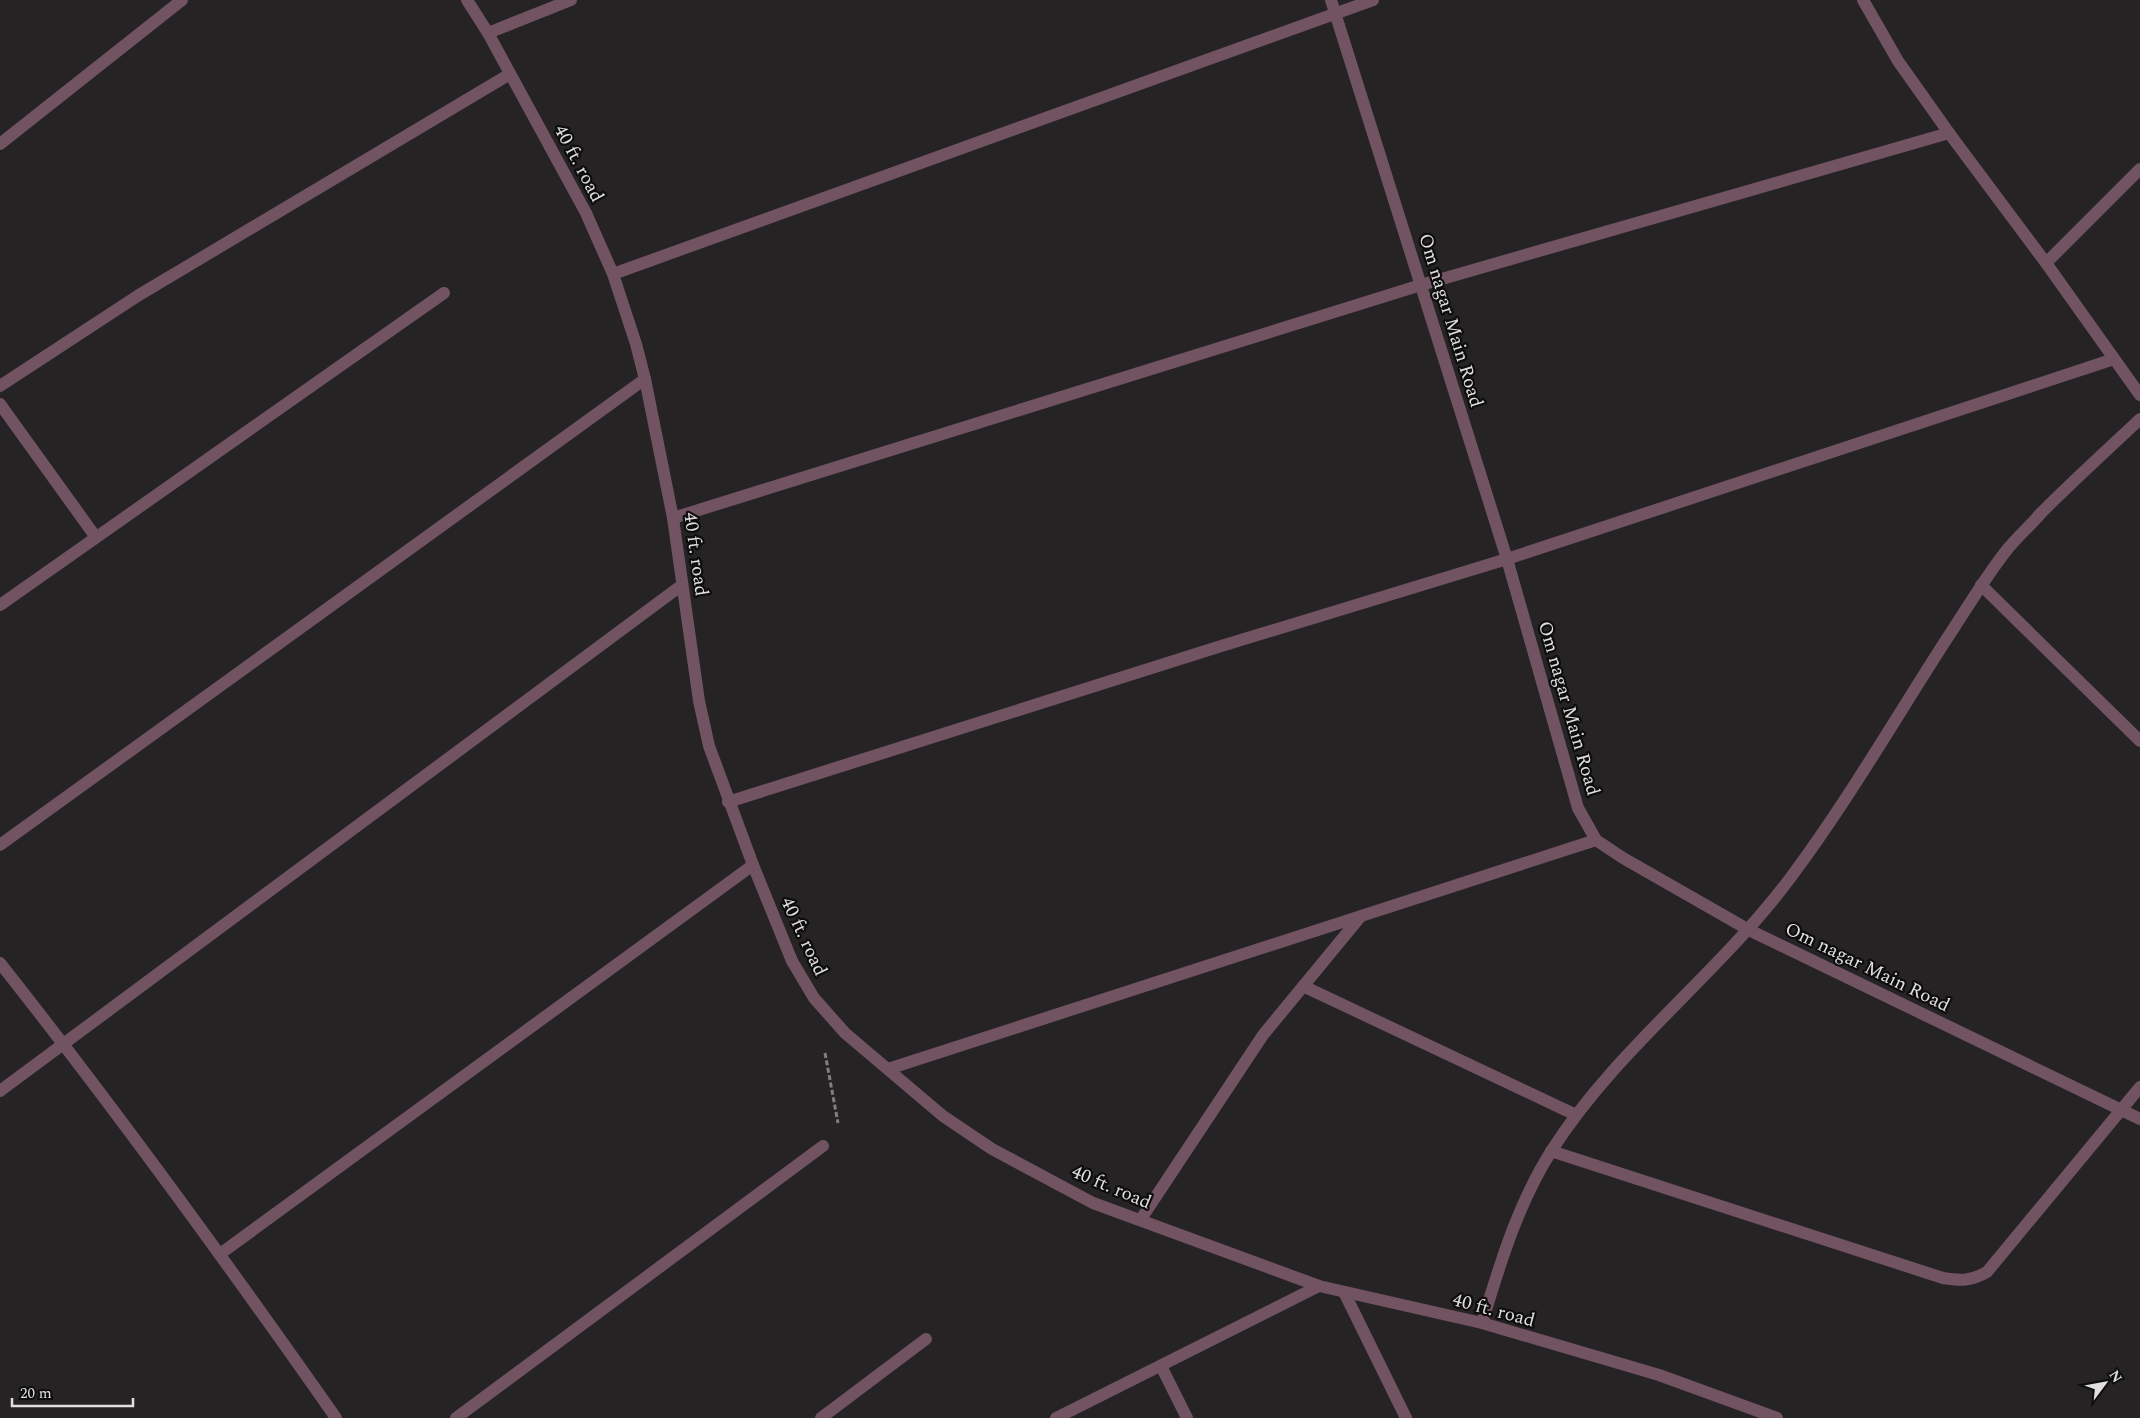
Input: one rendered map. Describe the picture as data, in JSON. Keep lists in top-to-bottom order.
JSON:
{
  "streets": {
    "street": ["40 ft. road", "Om nagar Main Road"]
  },
  "scale_bar": "20 m",
  "north": "top right"
}
